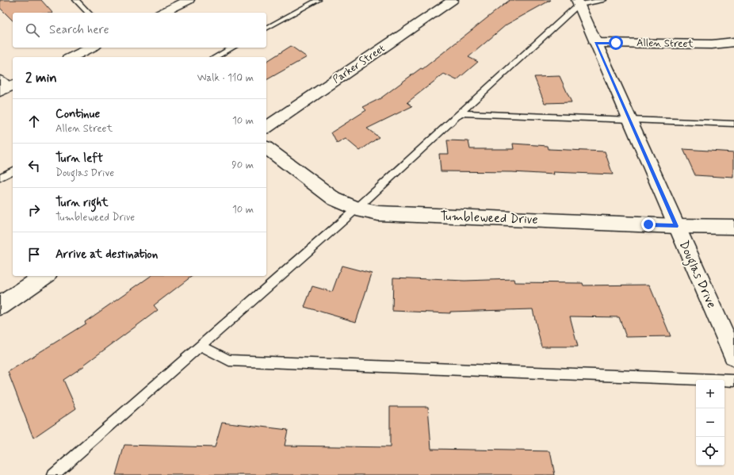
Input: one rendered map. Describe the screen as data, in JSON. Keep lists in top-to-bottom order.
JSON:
{
  "streets": {
    "street": [
      "Allen Street",
      "Parker Street",
      "Tumbleweed Drive",
      "Douglas Drive"
    ]
  },
  "crossings": [
    ["Allen Street", "Douglas Drive"],
    ["Tumbleweed Drive", "Douglas Drive"]
  ],
  "page": {
    "search": "Search here",
    "heading": ["2 min", "Walk · 110 m"],
    "list": [
      ["Continue", "Allen Street", "10 m"],
      ["Turn left", "Douglas Drive", "90 m"],
      ["Turn right", "Tumbleweed Drive", "10 m"],
      "Arrive at destination"
    ],
    "map_buttons": ["+", "−"]
  }
}
